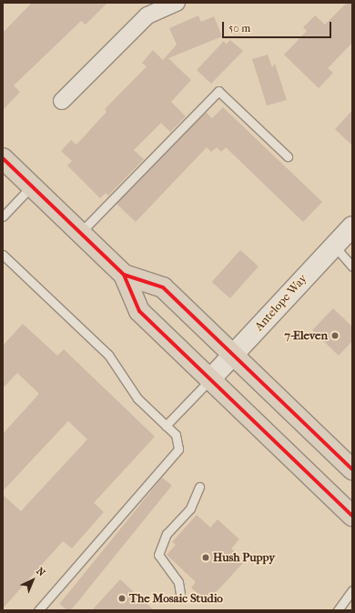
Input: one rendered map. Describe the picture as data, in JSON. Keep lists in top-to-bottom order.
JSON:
{
  "streets": {
    "street": ["Antelope Way"]
  },
  "places": ["7-Eleven", "Hush Puppy", "The Mosaic Studio"],
  "scale_bar": "50 m",
  "north": "top right"
}
